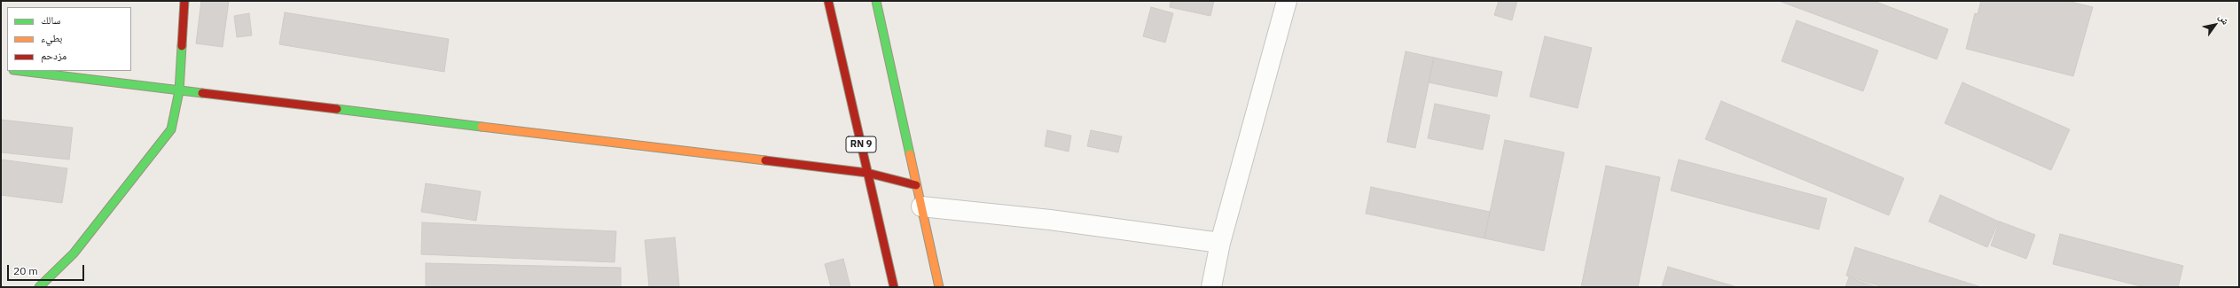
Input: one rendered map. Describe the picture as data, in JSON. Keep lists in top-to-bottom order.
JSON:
{
  "streets": {
    "main road": ["RN 9"]
  },
  "legend": ["سالك", "بطيء", "مزدحم"],
  "scale_bar": "20 m",
  "north": "top right"
}
